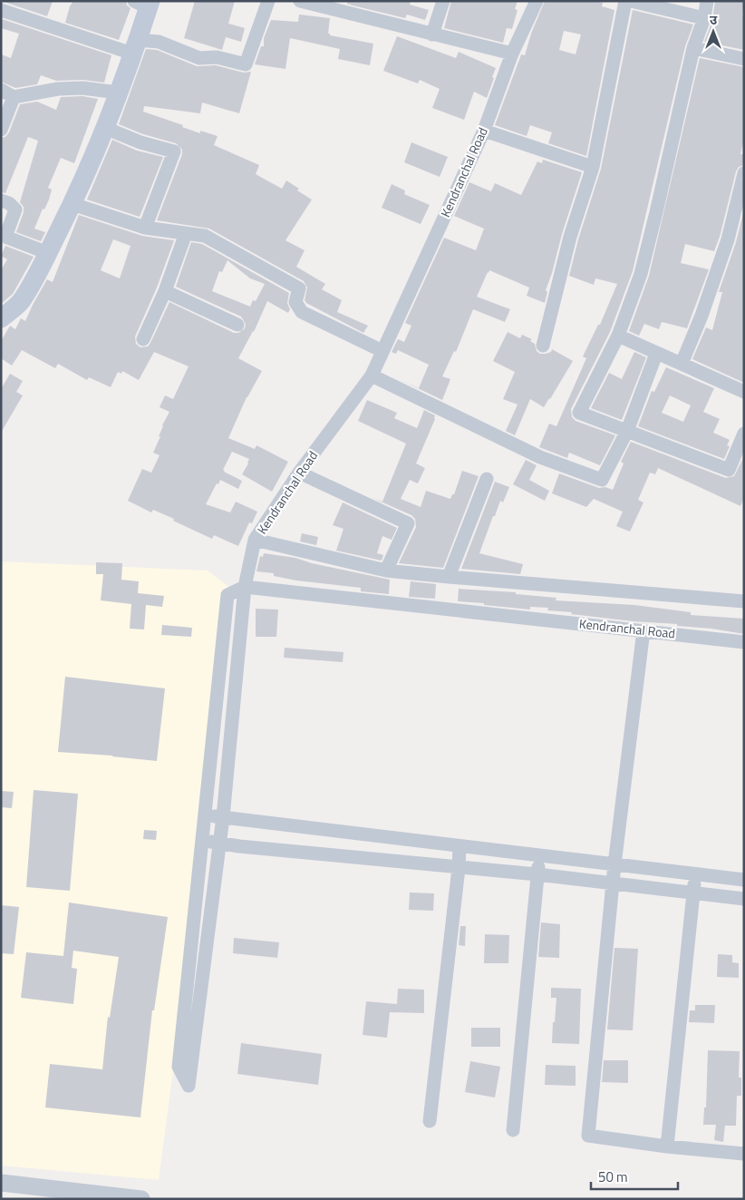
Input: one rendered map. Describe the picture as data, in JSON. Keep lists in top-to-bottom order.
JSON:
{
  "streets": {
    "street": ["Kendranchal Road"]
  },
  "scale_bar": "50 m",
  "north": "top"
}
